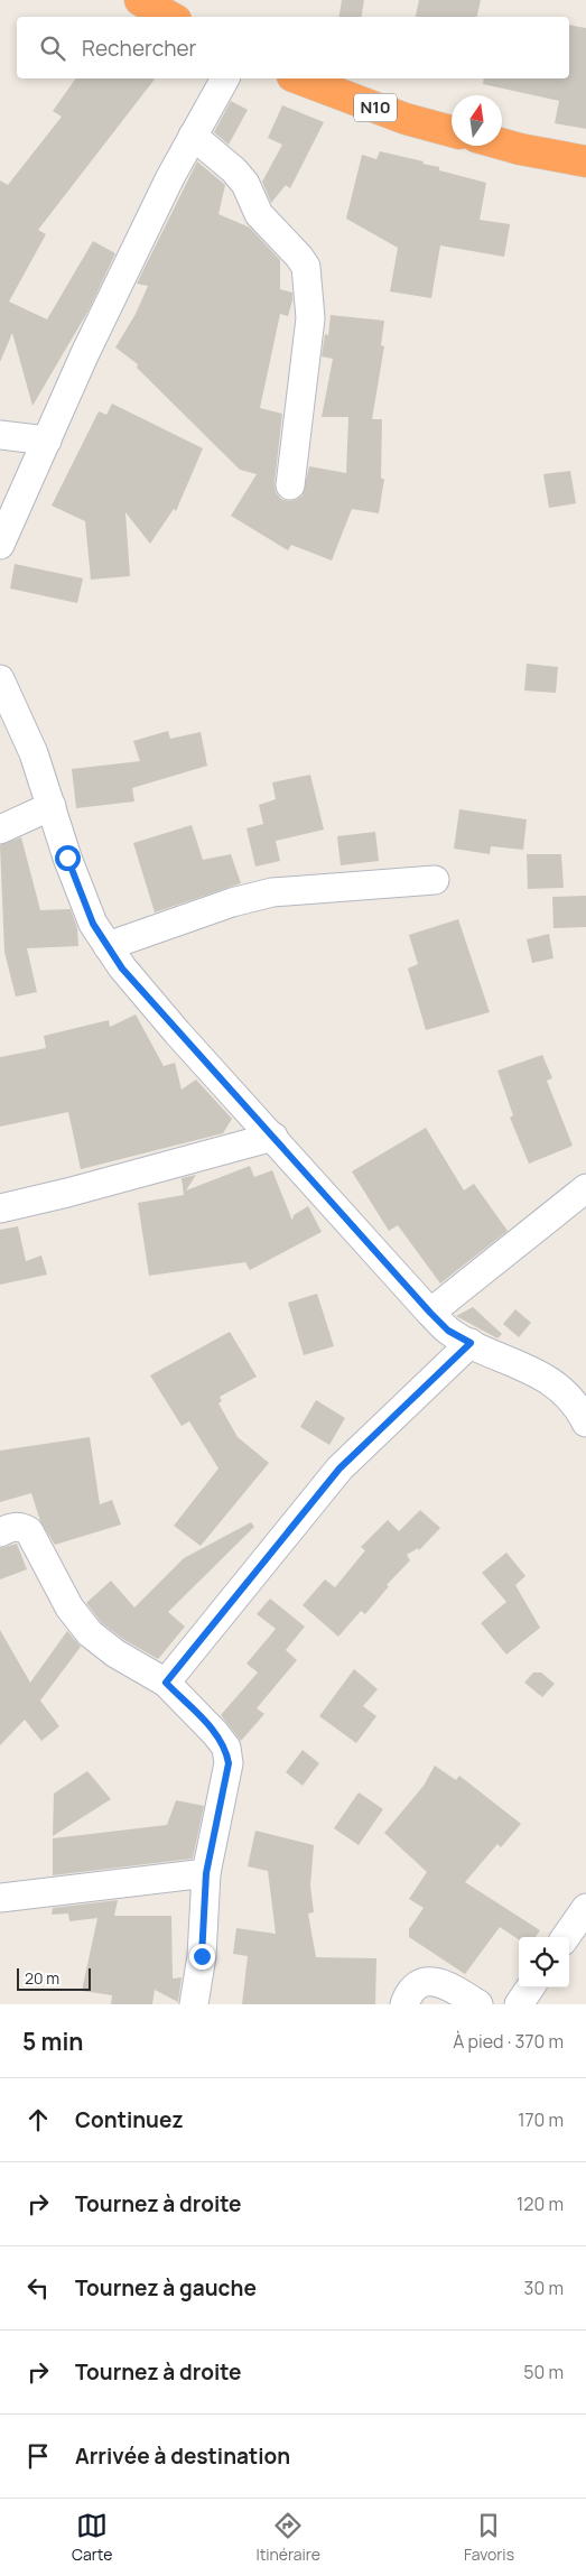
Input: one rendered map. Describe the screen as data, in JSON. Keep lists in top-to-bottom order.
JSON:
{
  "streets": {
    "highway": ["N10"]
  },
  "scale_bar": "20 m",
  "north": "top",
  "page": {
    "search": "Rechercher",
    "scale": "20 m",
    "heading": ["5 min", "À pied · 370 m"],
    "list": [
      ["Continuez", "170 m"],
      ["Tournez à droite", "120 m"],
      ["Tournez à gauche", "30 m"],
      ["Tournez à droite", "50 m"],
      "Arrivée à destination"
    ],
    "nav": ["Carte", "Itinéraire", "Favoris"]
  }
}
